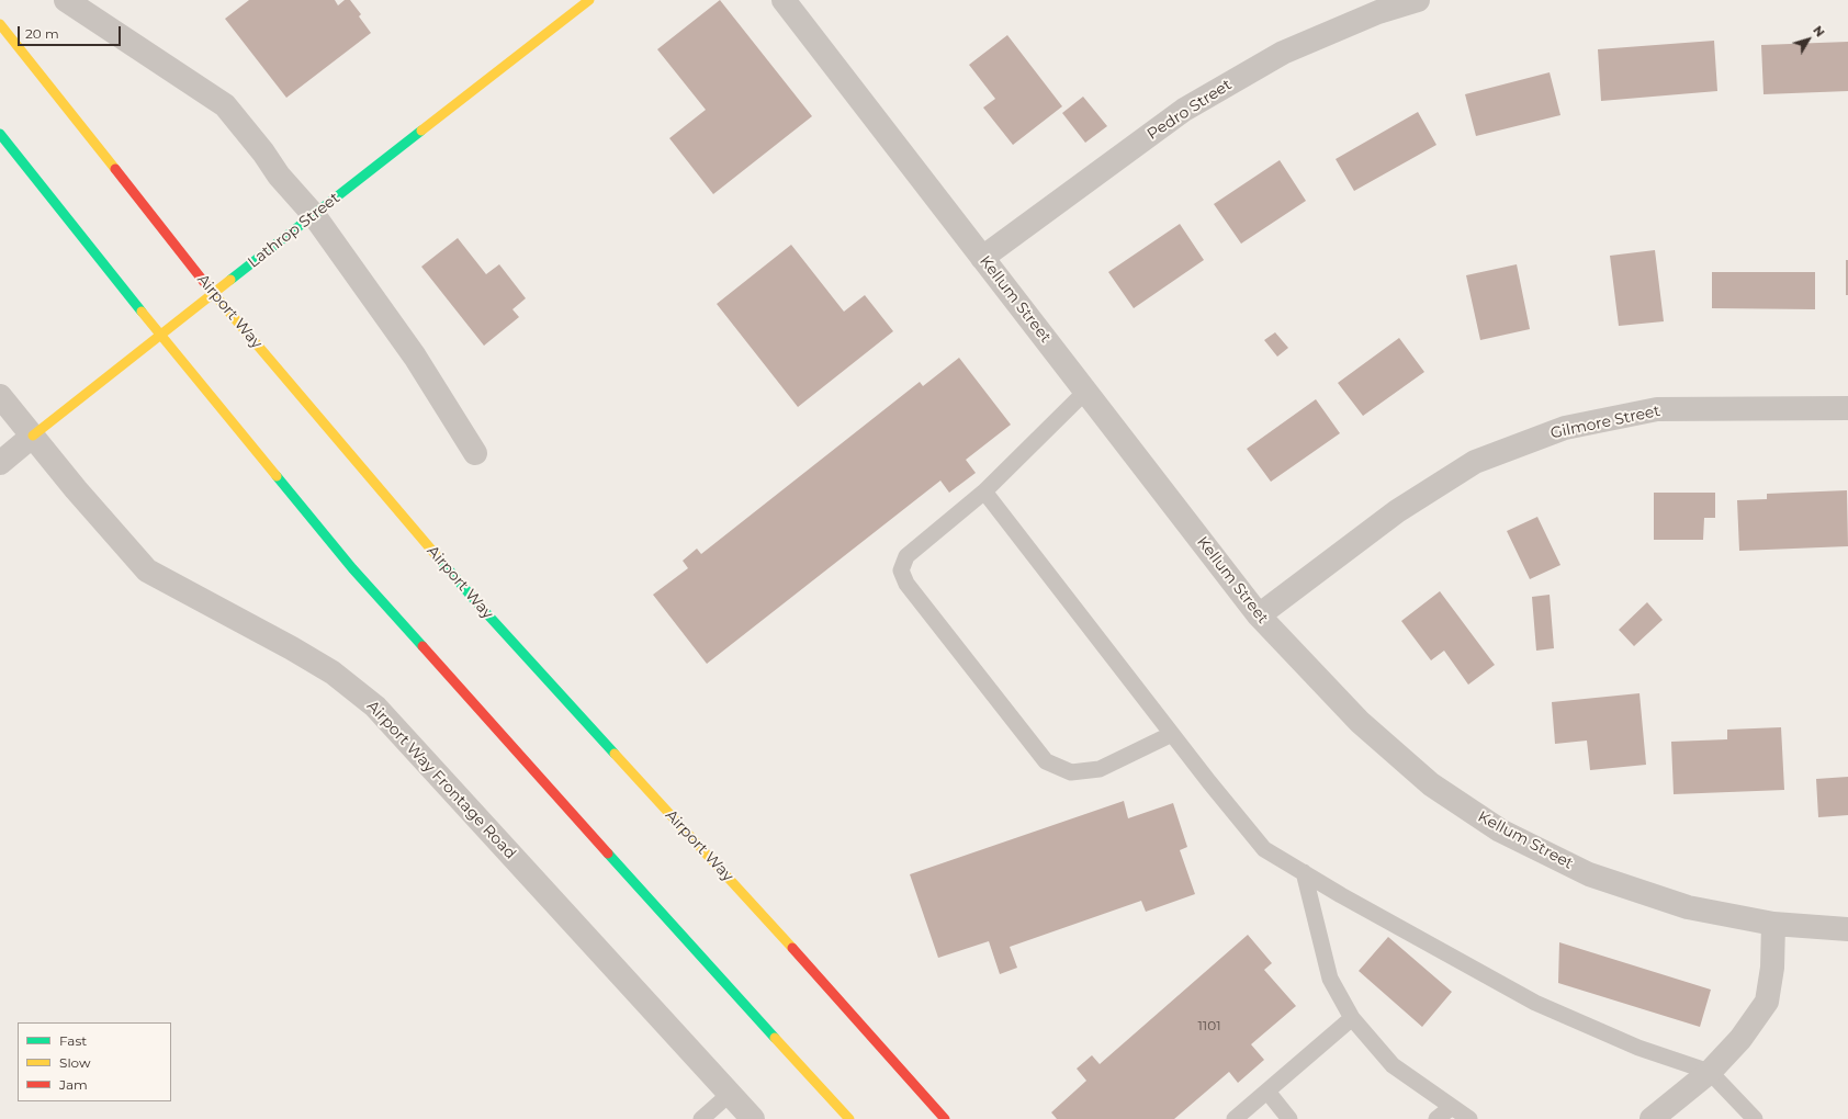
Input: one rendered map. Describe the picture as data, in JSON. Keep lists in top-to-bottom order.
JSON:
{
  "streets": {
    "main road": ["Lathrop Street", "Airport Way"],
    "street": [
      "Pedro Street",
      "Kellum Street",
      "Gilmore Street",
      "Airport Way Frontage Road"
    ]
  },
  "crossings": [
    ["Pedro Street", "Kellum Street"],
    ["Lathrop Street", "Airport Way"],
    ["Lathrop Street", "Airport Way Frontage Road"],
    ["Kellum Street", "Gilmore Street"]
  ],
  "house_numbers": ["1101"],
  "legend": ["Fast", "Slow", "Jam"],
  "scale_bar": "20 m",
  "north": "top right"
}
